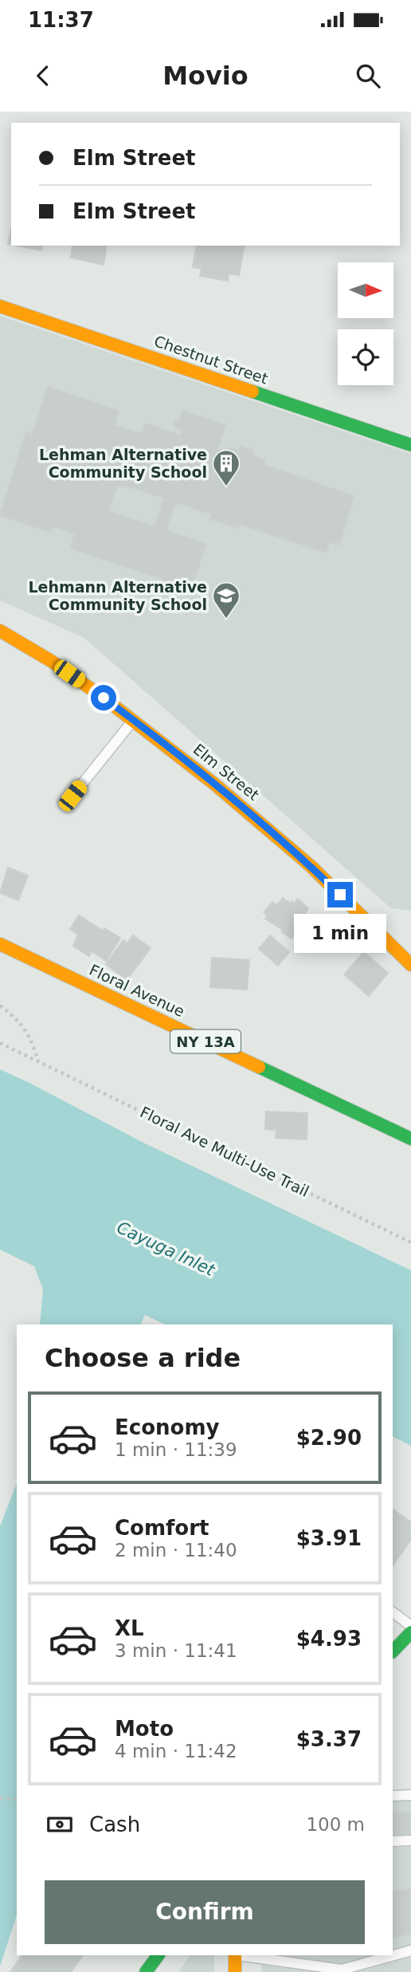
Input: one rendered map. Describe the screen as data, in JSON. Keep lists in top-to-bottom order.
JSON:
{
  "streets": {
    "street": [
      "Chestnut Street",
      "Elm Street",
      "Floral Avenue",
      "NY 13A"
    ],
    "path": ["Floral Ave Multi-Use Trail"]
  },
  "water": ["Cayuga Inlet"],
  "places": {
    "building": ["Lehman Alternative Community School"],
    "school or university": ["Lehmann Alternative Community School"]
  },
  "north": "right",
  "page": {
    "status": "11:37",
    "header": "Movio",
    "banner": ["Elm Street", "Elm Street"],
    "bubble": "1 min",
    "heading": "Choose a ride",
    "list": [
      {
        "name": "Economy",
        "note": "1 min · 11:39",
        "value": "$2.90"
      },
      {
        "name": "Comfort",
        "note": "2 min · 11:40",
        "value": "$3.91"
      },
      {
        "name": "XL",
        "note": "3 min · 11:41",
        "value": "$4.93"
      },
      {
        "name": "Moto",
        "note": "4 min · 11:42",
        "value": "$3.37"
      }
    ],
    "pay": ["Cash", "100 m"],
    "buttons": "Confirm"
  }
}
